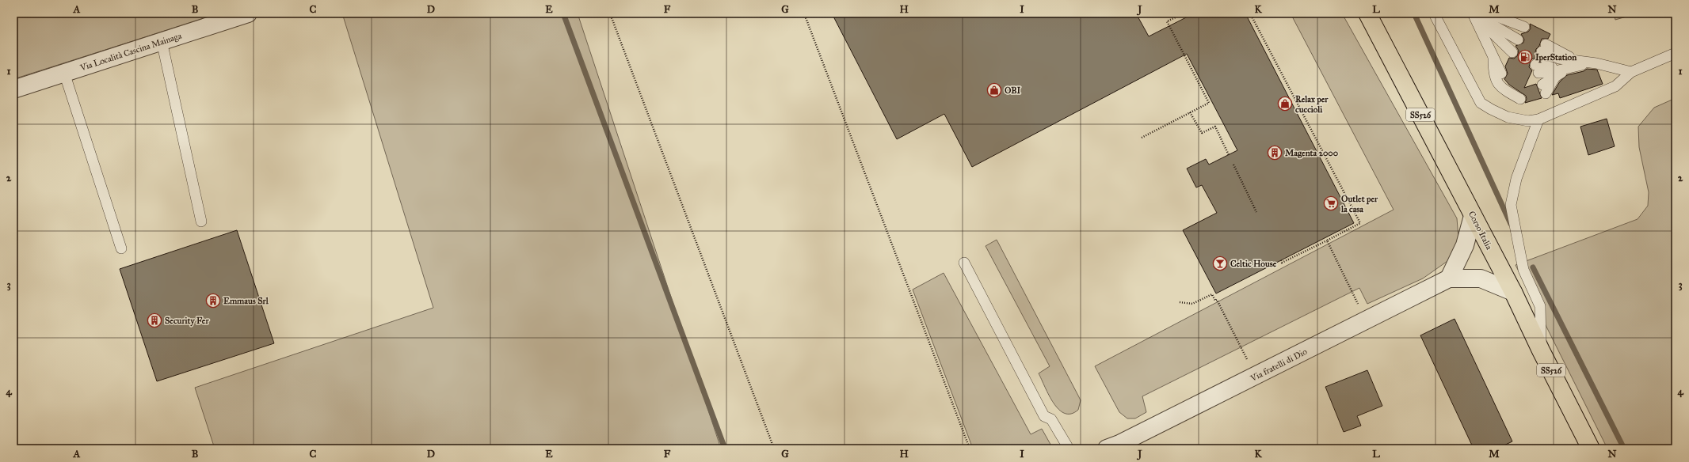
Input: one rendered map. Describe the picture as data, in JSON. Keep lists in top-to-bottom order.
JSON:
{
  "streets": {
    "main road": ["SS526", "Corso Italia"],
    "street": ["Via Località Cascina Mainaga", "Via fratelli di Dio"]
  },
  "crossings": [
    ["Corso Italia", "Via fratelli di Dio"]
  ],
  "places": {
    "fuel station": ["IperStation"],
    "shop": ["OBI", "Relax per cuccioli"],
    "building": ["Magenta 2000", "Emmaus Srl", "Security Fer"],
    "supermarket": ["Outlet per la casa"],
    "bar": ["Celtic House"]
  },
  "grid": {
    "columns": [
      "A",
      "B",
      "C",
      "D",
      "E",
      "F",
      "G",
      "H",
      "I",
      "J",
      "K",
      "L",
      "M",
      "N"
    ],
    "rows": [
      "1",
      "2",
      "3",
      "4"
    ]
  }
}
